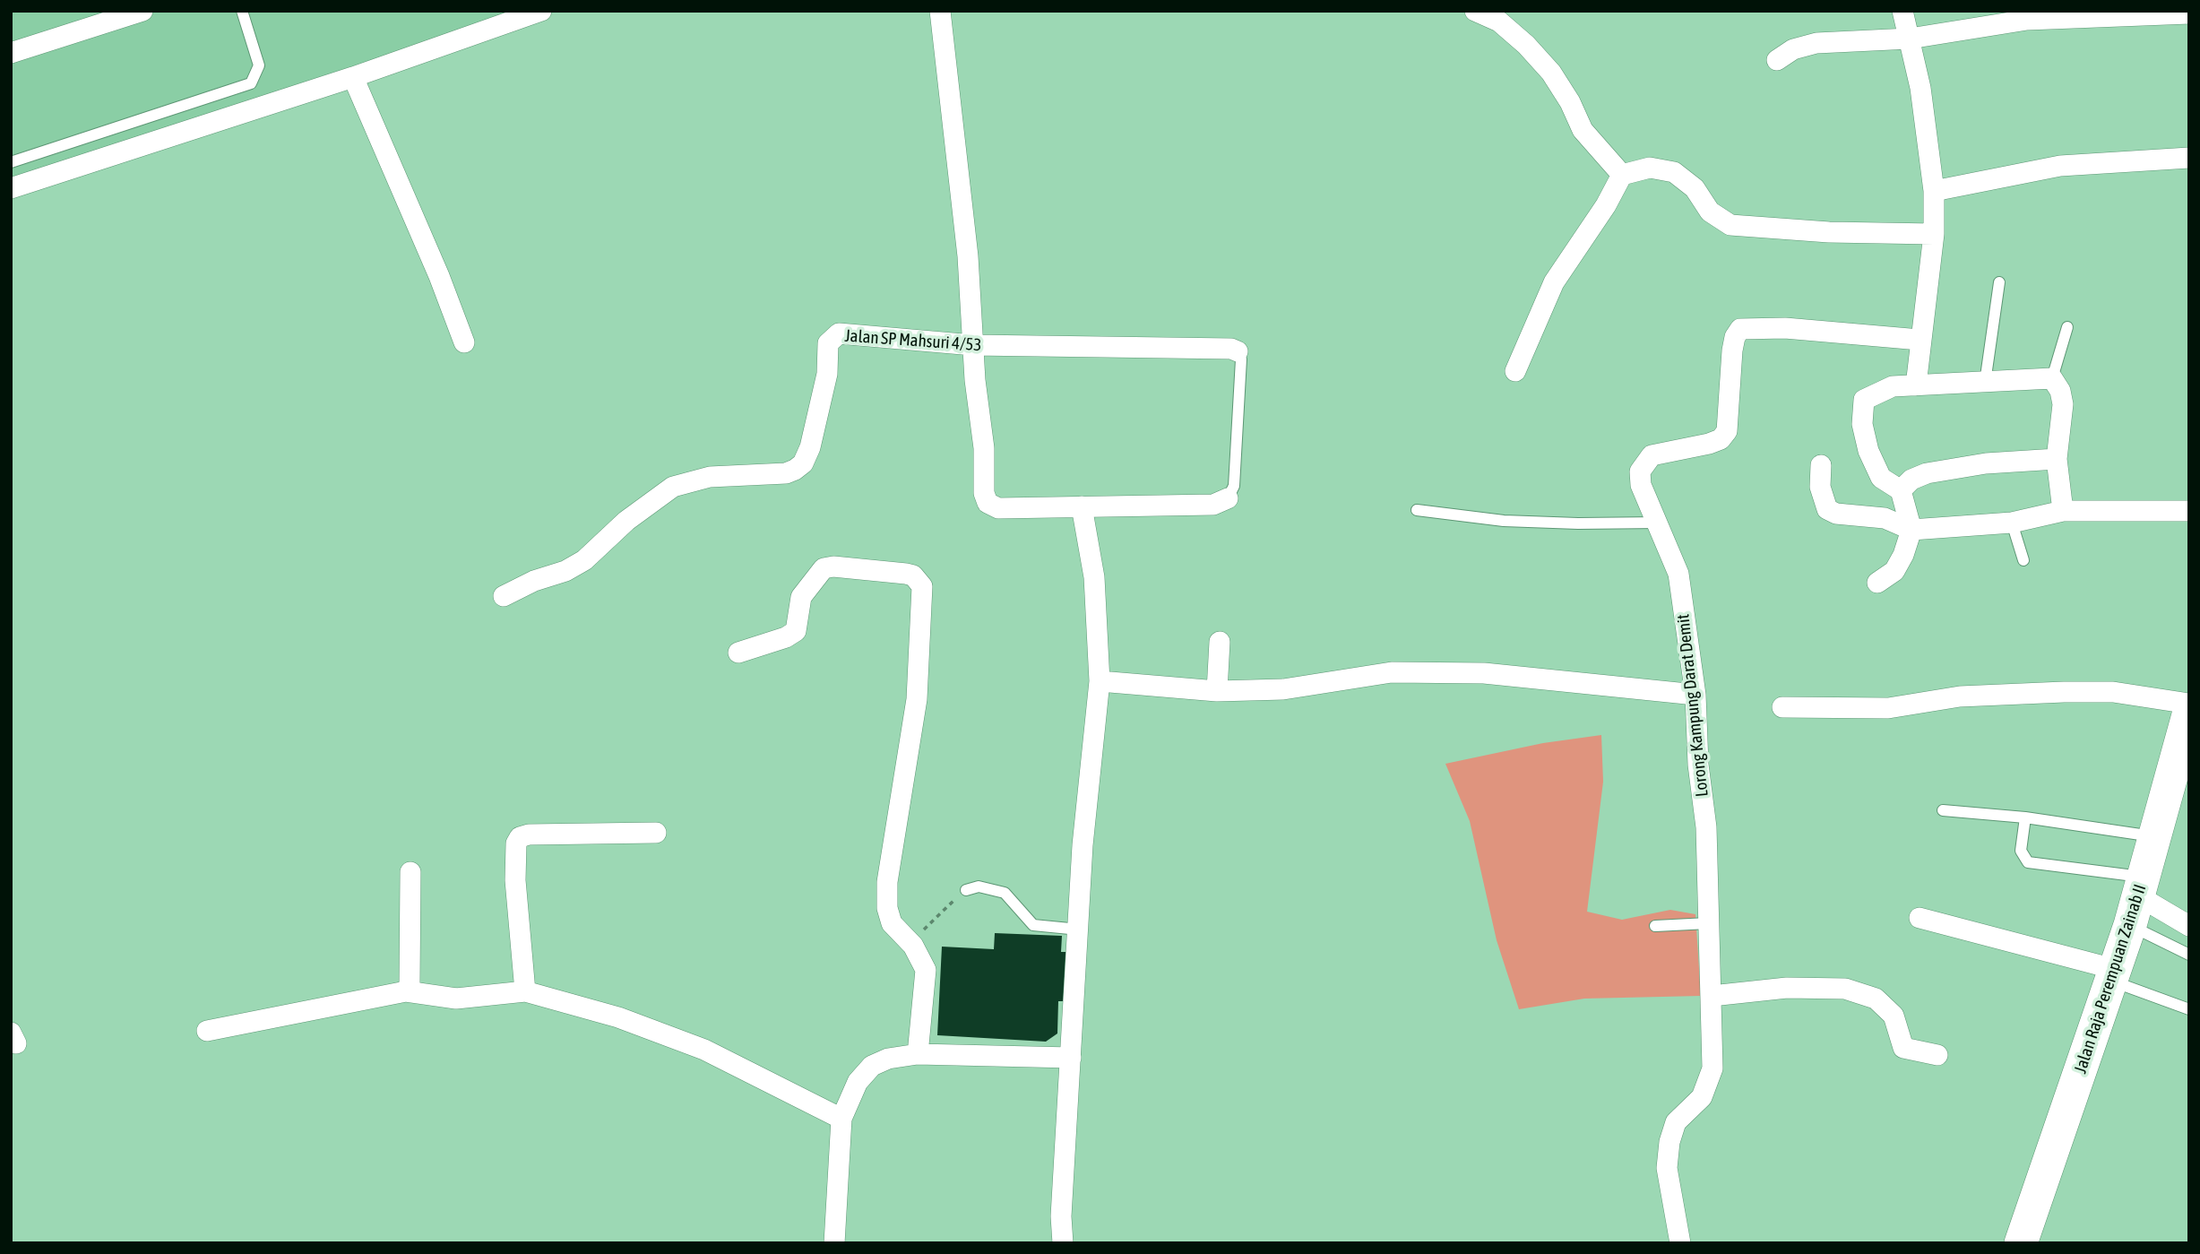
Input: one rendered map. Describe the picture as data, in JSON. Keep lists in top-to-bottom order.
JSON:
{
  "streets": {
    "main road": ["Jalan Raja Perempuan Zainab II"],
    "street": ["Jalan SP Mahsuri 4/53", "Lorong Kampung Darat Demit"]
  }
}
